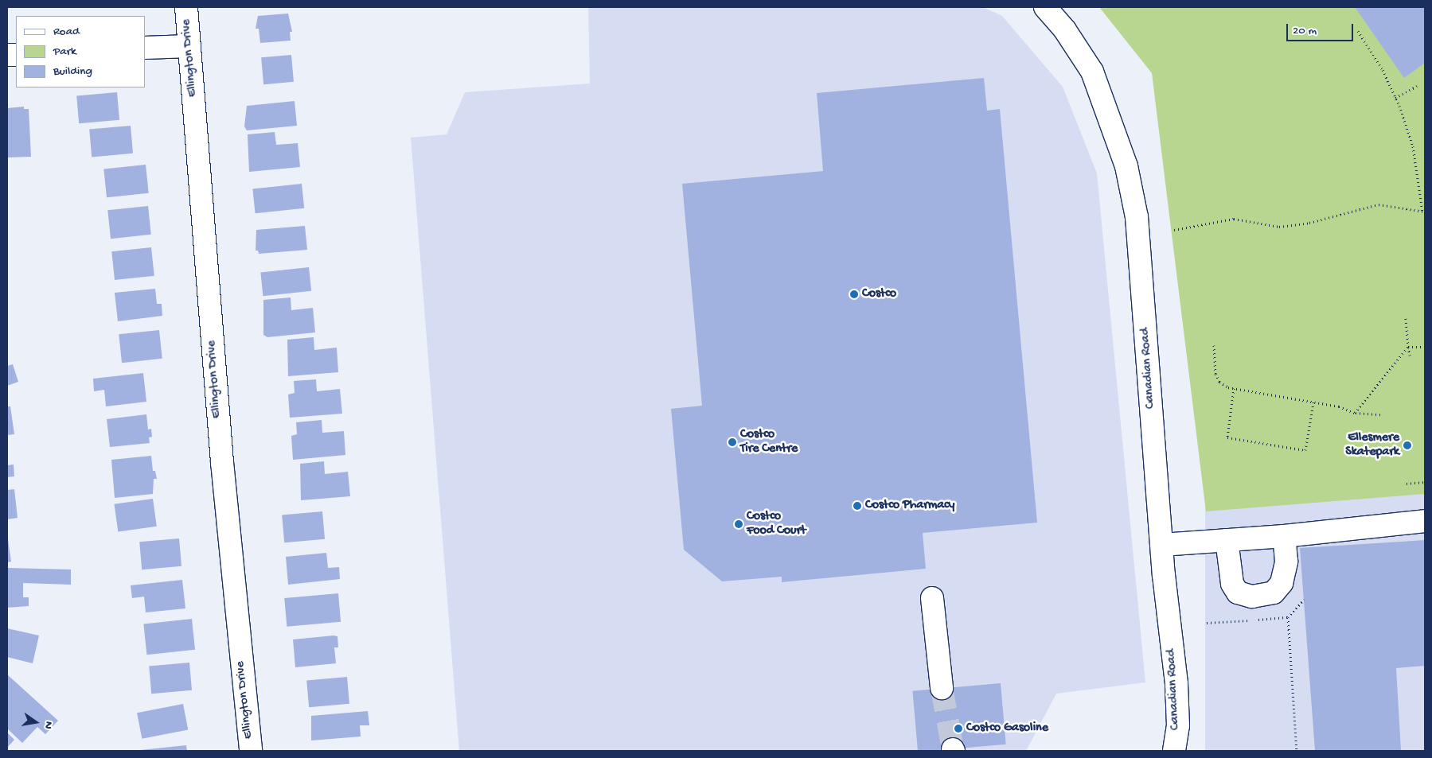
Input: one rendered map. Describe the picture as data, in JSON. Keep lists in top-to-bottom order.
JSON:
{
  "streets": {
    "street": ["Ellington Drive", "Canadian Road"]
  },
  "places": [
    "Costco",
    "Costco Tire Centre",
    "Ellesmere Skatepark",
    "Costco Pharmacy",
    "Costco Food Court",
    "Costco Gasoline"
  ],
  "legend": ["Road", "Park", "Building"],
  "scale_bar": "20 m",
  "north": "right"
}
